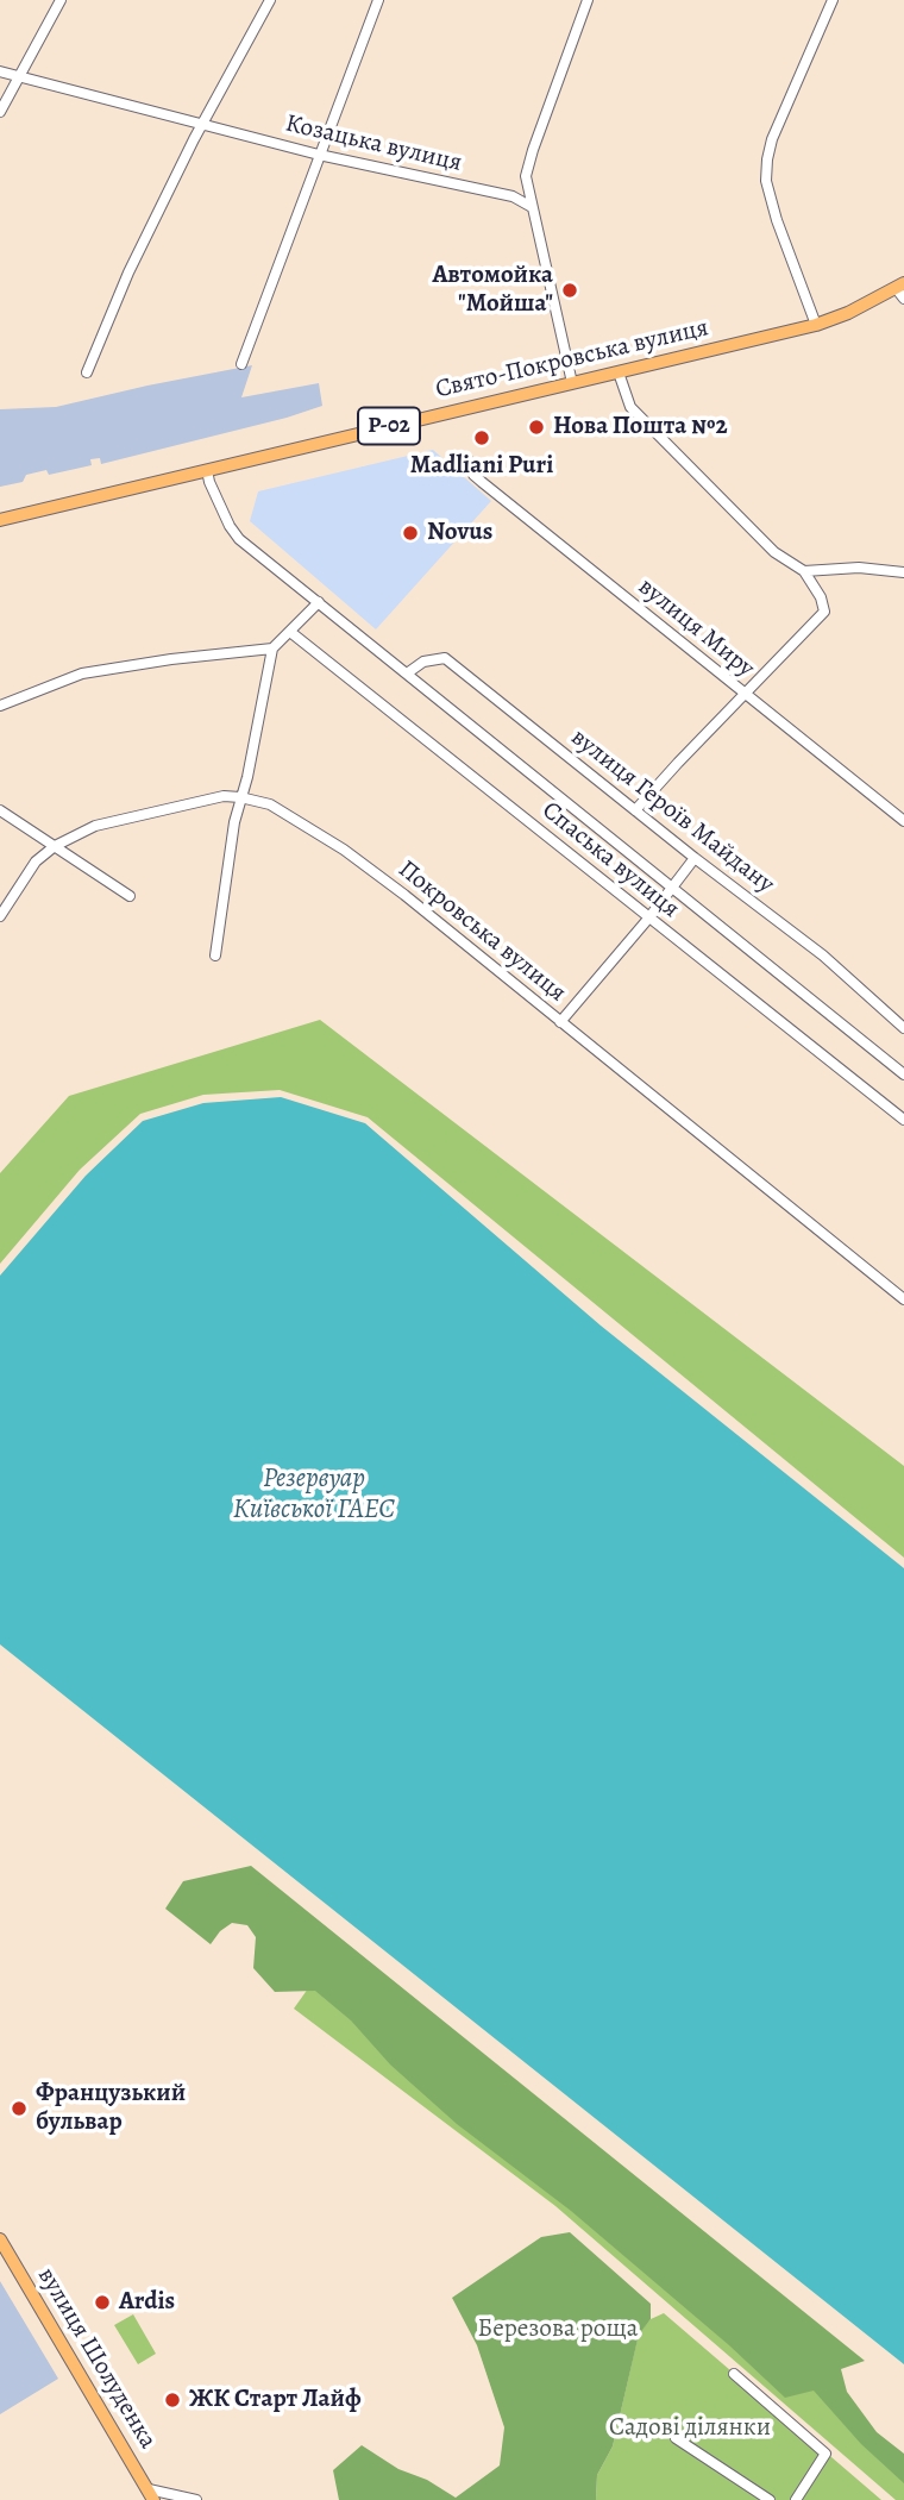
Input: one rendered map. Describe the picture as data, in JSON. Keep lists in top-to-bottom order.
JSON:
{
  "streets": {
    "main road": ["Свято-Покровська вулиця", "Р-02", "вулиця Шолуденка"],
    "street": [
      "Козацька вулиця",
      "вулиця Миру",
      "вулиця Героїв Майдану",
      "Спаська вулиця",
      "Покровська вулиця"
    ]
  },
  "crossings": [
    ["Свято-Покровська вулиця", "Спаська вулиця"],
    ["вулиця Героїв Майдану", "Спаська вулиця"]
  ],
  "water": ["Резервуар Київської ГАЕС"],
  "parks": ["Березова роща", "Садові ділянки"],
  "places": [
    "Автомойка \"Мойша\"",
    "Нова Пошта №2",
    "Madliani Puri",
    "Novus",
    "Французький бульвар",
    "Ardis",
    "ЖК Старт Лайф"
  ]
}
